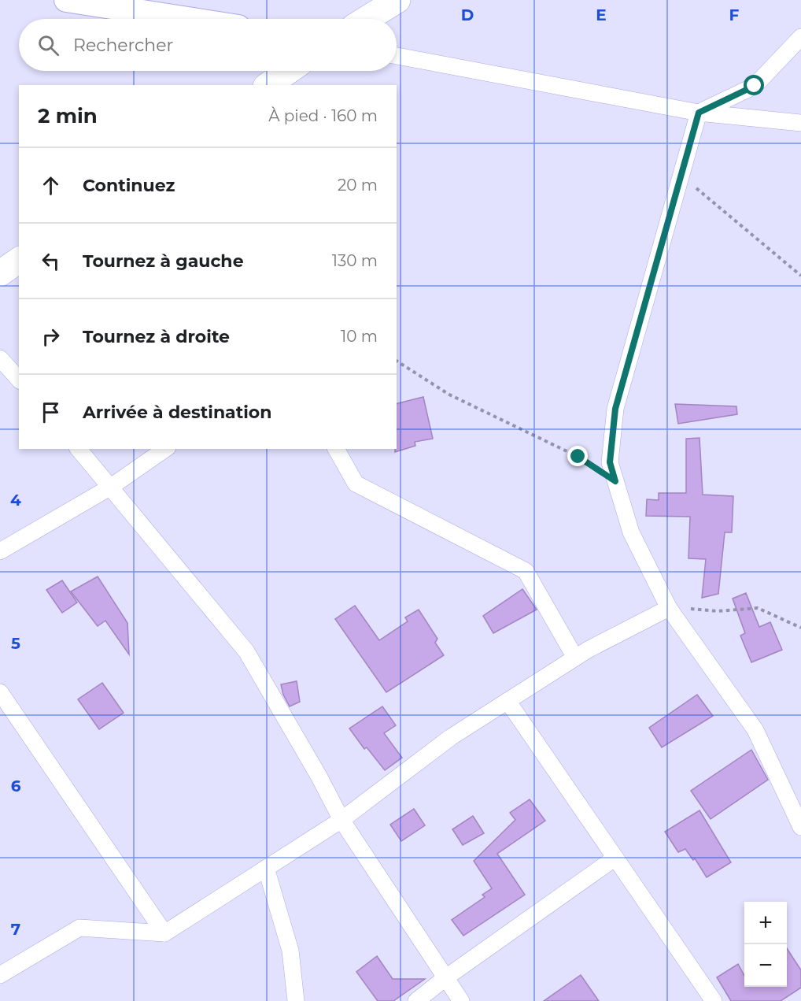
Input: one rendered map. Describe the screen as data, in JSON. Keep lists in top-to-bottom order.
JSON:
{
  "page": {
    "search": "Rechercher",
    "heading": ["2 min", "À pied · 160 m"],
    "list": [
      ["Continuez", "20 m"],
      ["Tournez à gauche", "130 m"],
      ["Tournez à droite", "10 m"],
      "Arrivée à destination"
    ],
    "map_buttons": ["+", "−"]
  },
  "grid": {
    "columns": ["D", "E", "F"],
    "rows": [
      "4",
      "5",
      "6",
      "7"
    ]
  }
}
